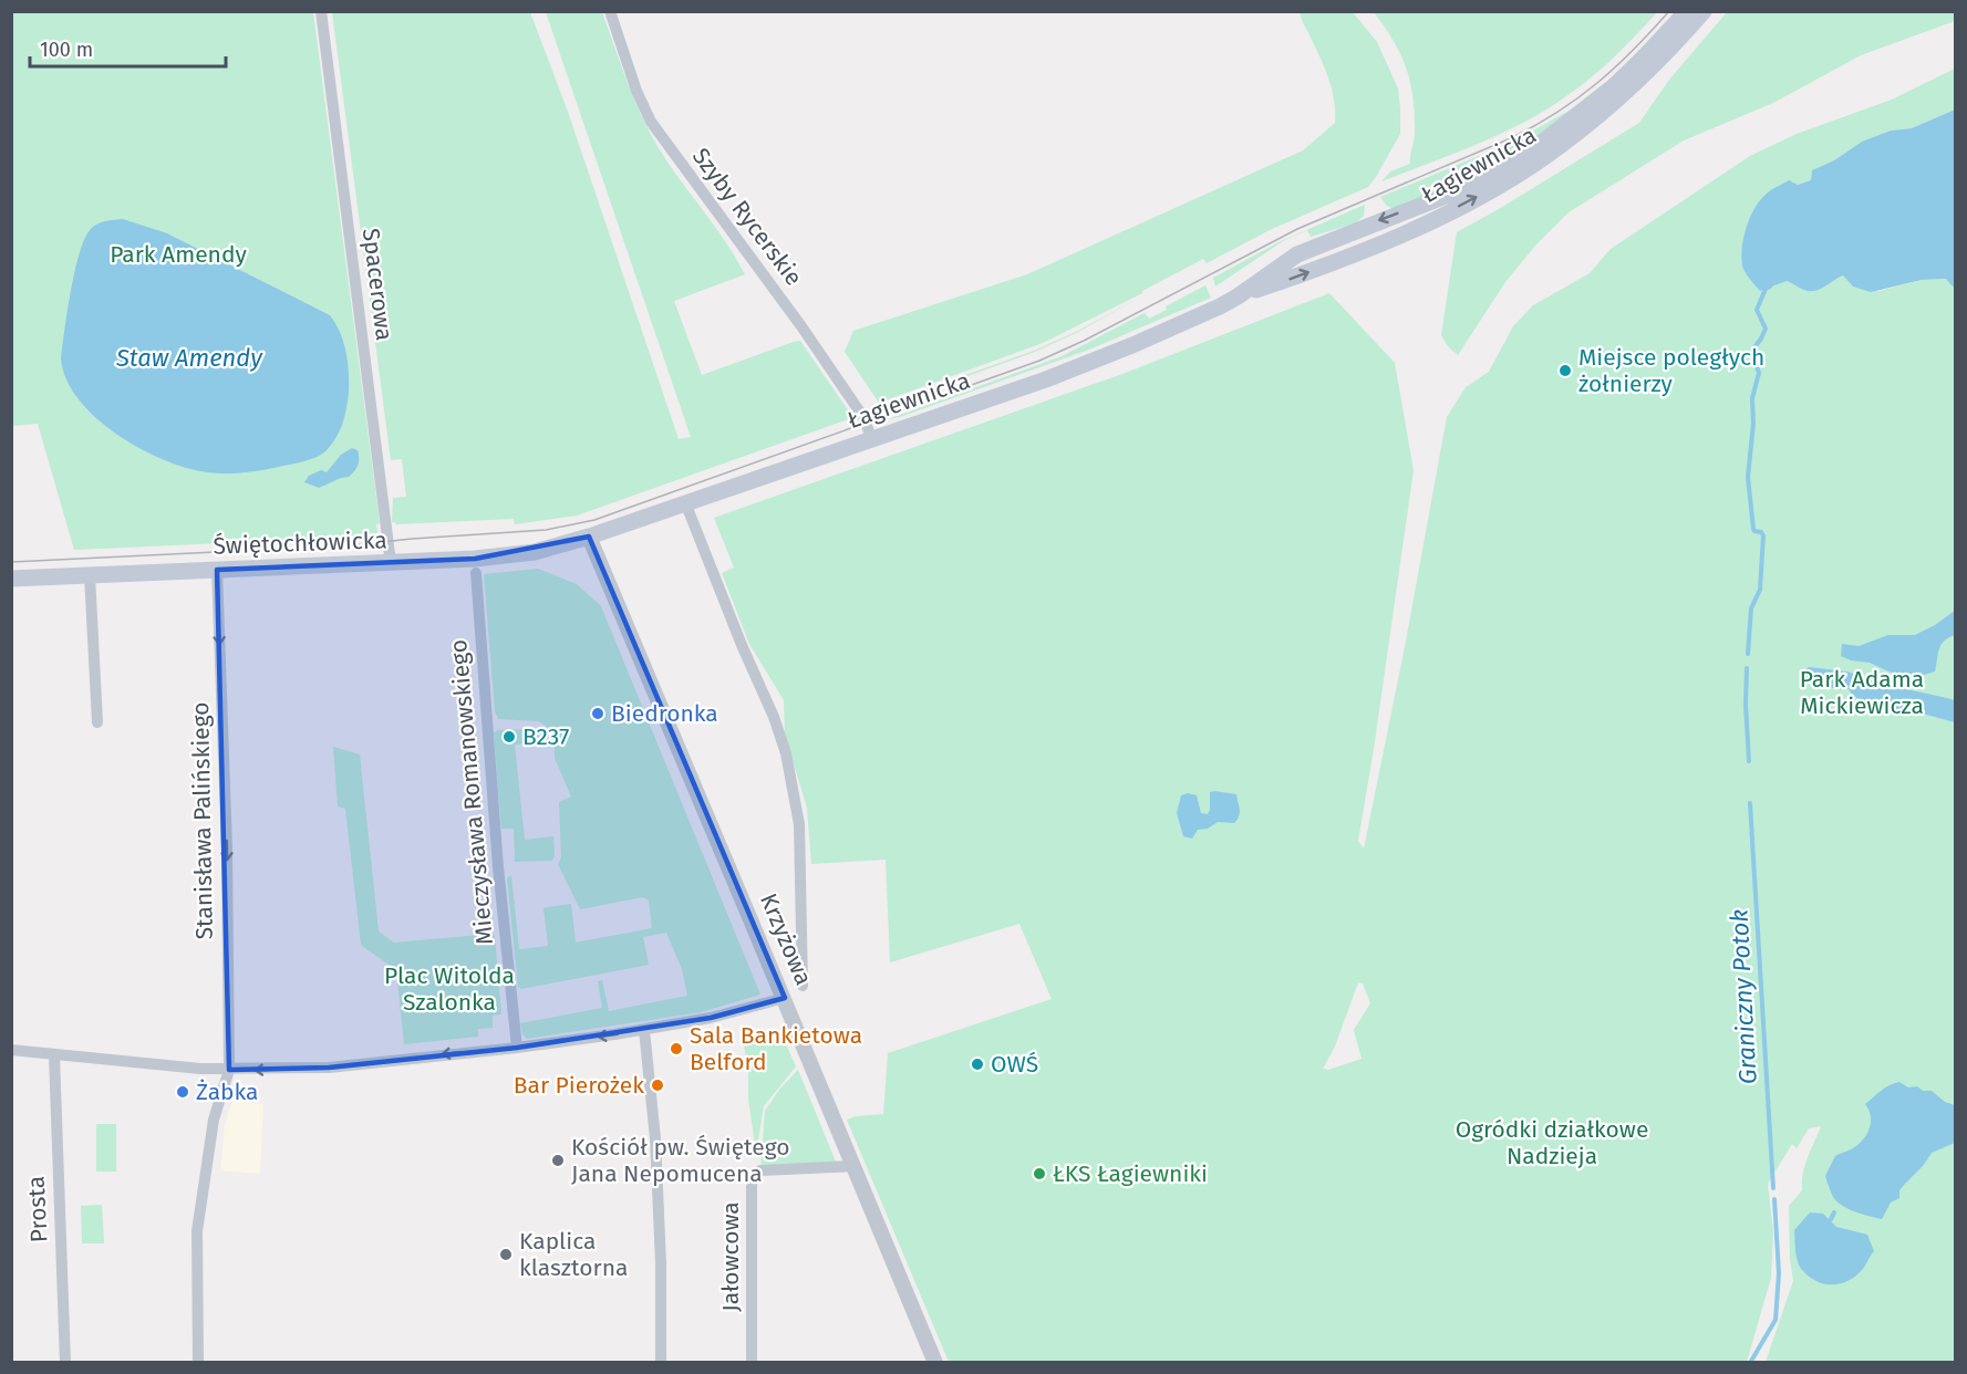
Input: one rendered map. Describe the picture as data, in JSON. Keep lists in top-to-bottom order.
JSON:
{
  "streets": {
    "main road": ["Łagiewnicka", "Świętochłowicka"],
    "street": [
      "Szyby Rycerskie",
      "Spacerowa",
      "Mieczysława Romanowskiego",
      "Stanisława Palińskiego",
      "Krzyżowa",
      "Prosta",
      "Jałowcowa"
    ]
  },
  "crossings": [
    ["Łagiewnicka", "Szyby Rycerskie"],
    ["Łagiewnicka", "Świętochłowicka"],
    ["Łagiewnicka", "Krzyżowa"],
    ["Spacerowa", "Świętochłowicka"],
    ["Świętochłowicka", "Stanisława Palińskiego"],
    ["Świętochłowicka", "Krzyżowa"],
    ["Krzyżowa", "Jałowcowa"]
  ],
  "one_way": ["Stanisława Palińskiego"],
  "water": ["Staw Amendy", "Graniczny Potok"],
  "parks": [
    "Park Amendy",
    "Park Adama Mickiewicza",
    "Plac Witolda Szalonka",
    "Ogródki działkowe Nadzieja"
  ],
  "places": [
    "Miejsce poległych żołnierzy",
    "Biedronka",
    "B237",
    "Sala Bankietowa Belford",
    "OWŚ",
    "Bar Pierożek",
    "Żabka",
    "Kościół pw. Świętego Jana Nepomucena",
    "ŁKS Łagiewniki",
    "Kaplica klasztorna"
  ],
  "scale_bar": "100 m"
}
